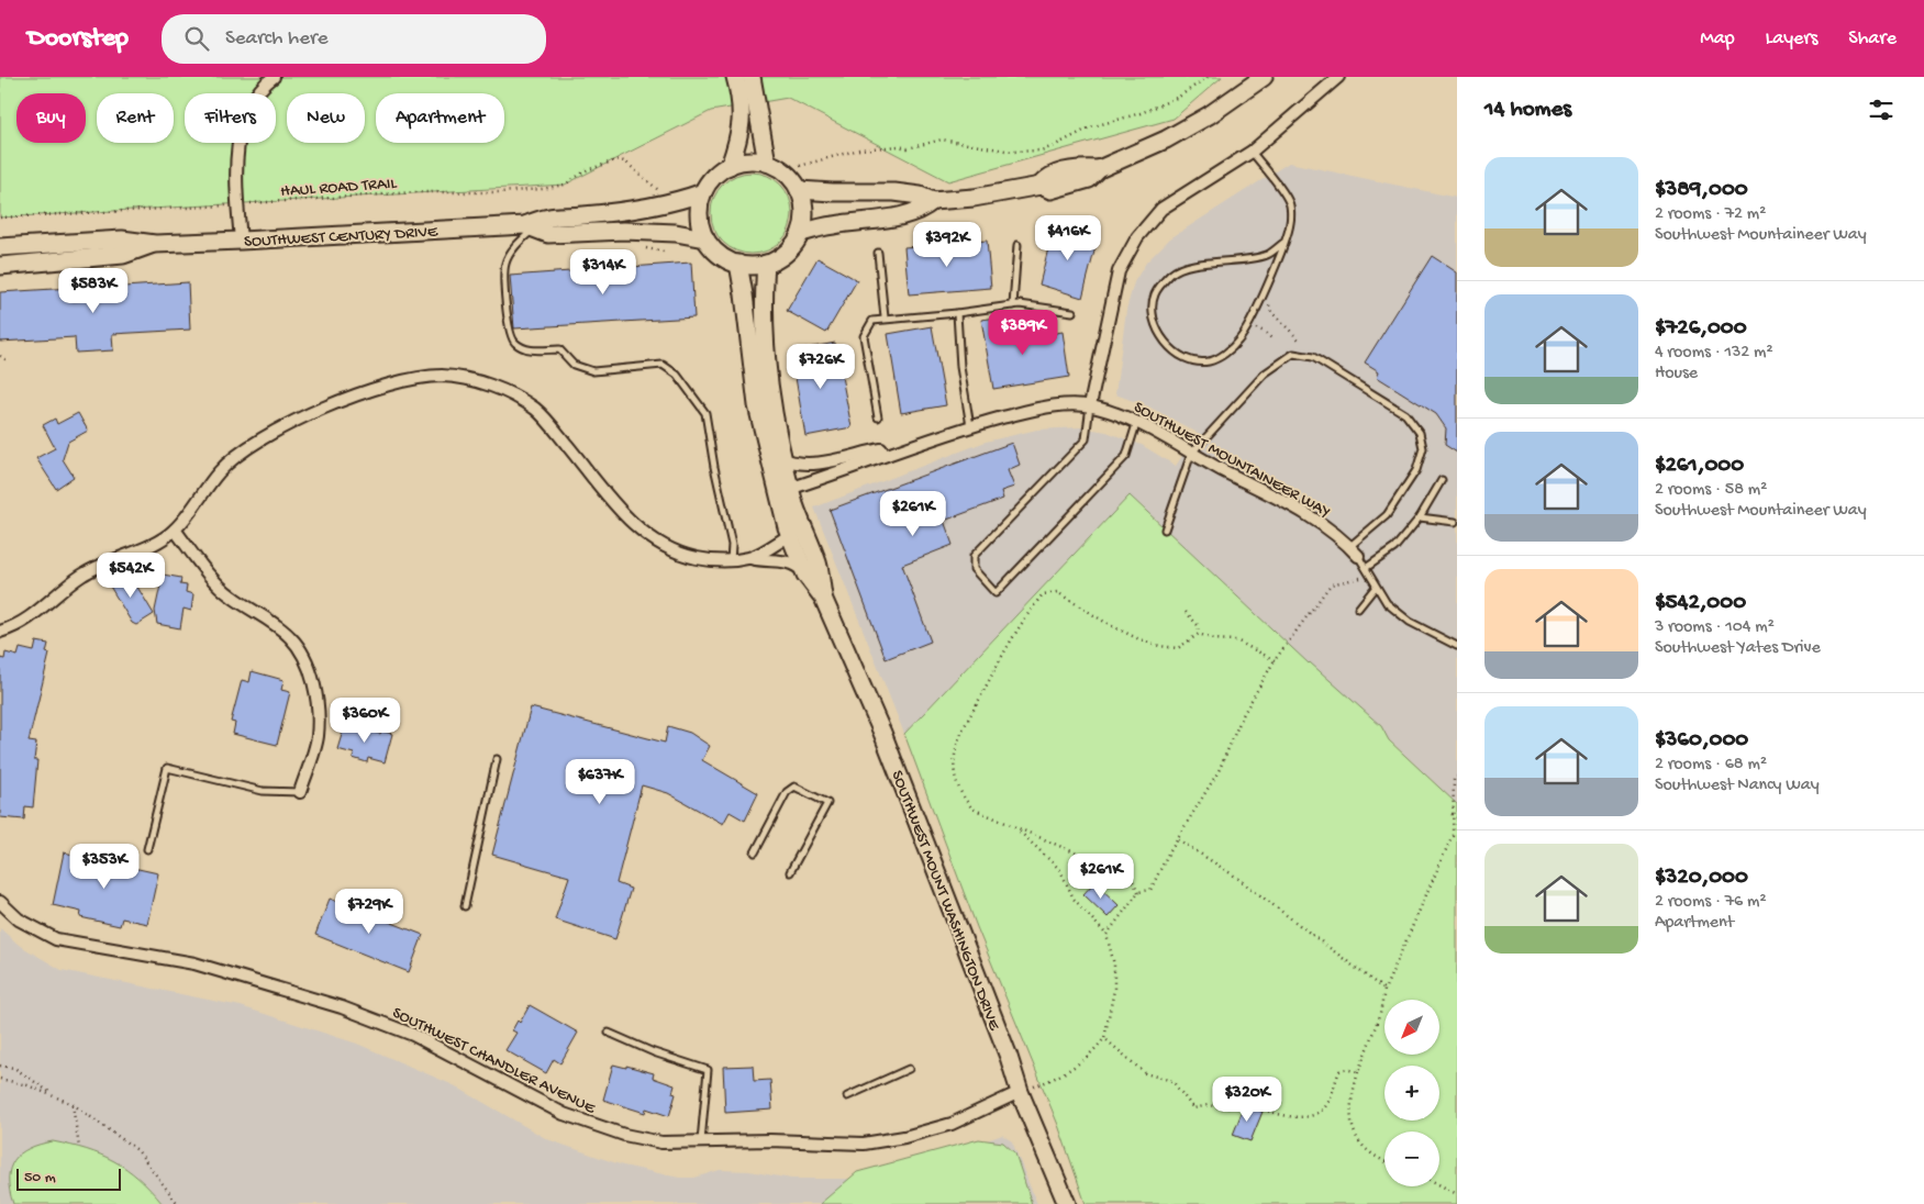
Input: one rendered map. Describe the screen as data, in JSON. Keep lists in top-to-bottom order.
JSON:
{
  "streets": {
    "main road": ["SOUTHWEST CENTURY DRIVE", "SOUTHWEST MOUNT WASHINGTON DRIVE"],
    "street": ["SOUTHWEST MOUNTAINEER WAY", "SOUTHWEST CHANDLER AVENUE"],
    "path": ["HAUL ROAD TRAIL"]
  },
  "crossings": [
    ["SOUTHWEST CENTURY DRIVE", "SOUTHWEST MOUNT WASHINGTON DRIVE"],
    ["SOUTHWEST MOUNTAINEER WAY", "SOUTHWEST MOUNT WASHINGTON DRIVE"],
    ["SOUTHWEST MOUNT WASHINGTON DRIVE", "SOUTHWEST CHANDLER AVENUE"]
  ],
  "scale_bar": "50 m",
  "north": "bottom left",
  "page": {
    "header": "Doorstep",
    "search": "Search here",
    "nav": ["Map", "Layers", "Share"],
    "heading": "14 homes",
    "chip": [
      "Buy",
      "Rent",
      "Filters",
      "New",
      "Apartment"
    ],
    "list": [
      {
        "name": "$389,000",
        "note": "2 rooms · 72 m² · Southwest Mountaineer Way"
      },
      {
        "name": "$726,000",
        "note": "4 rooms · 132 m² · House"
      },
      {
        "name": "$261,000",
        "note": "2 rooms · 58 m² · Southwest Mountaineer Way"
      },
      {
        "name": "$542,000",
        "note": "3 rooms · 104 m² · Southwest Yates Drive"
      },
      {
        "name": "$360,000",
        "note": "2 rooms · 68 m² · Southwest Nancy Way"
      },
      {
        "name": "$320,000",
        "note": "2 rooms · 76 m² · Apartment"
      }
    ],
    "price": [
      "$416K",
      "$392K",
      "$314K",
      "$583K",
      "$389K",
      "$726K",
      "$261K",
      "$542K",
      "$360K",
      "$637K",
      "$353K",
      "$261K",
      "$729K",
      "$320K"
    ],
    "map_buttons": ["+", "−"],
    "scale": "50 m"
  }
}
